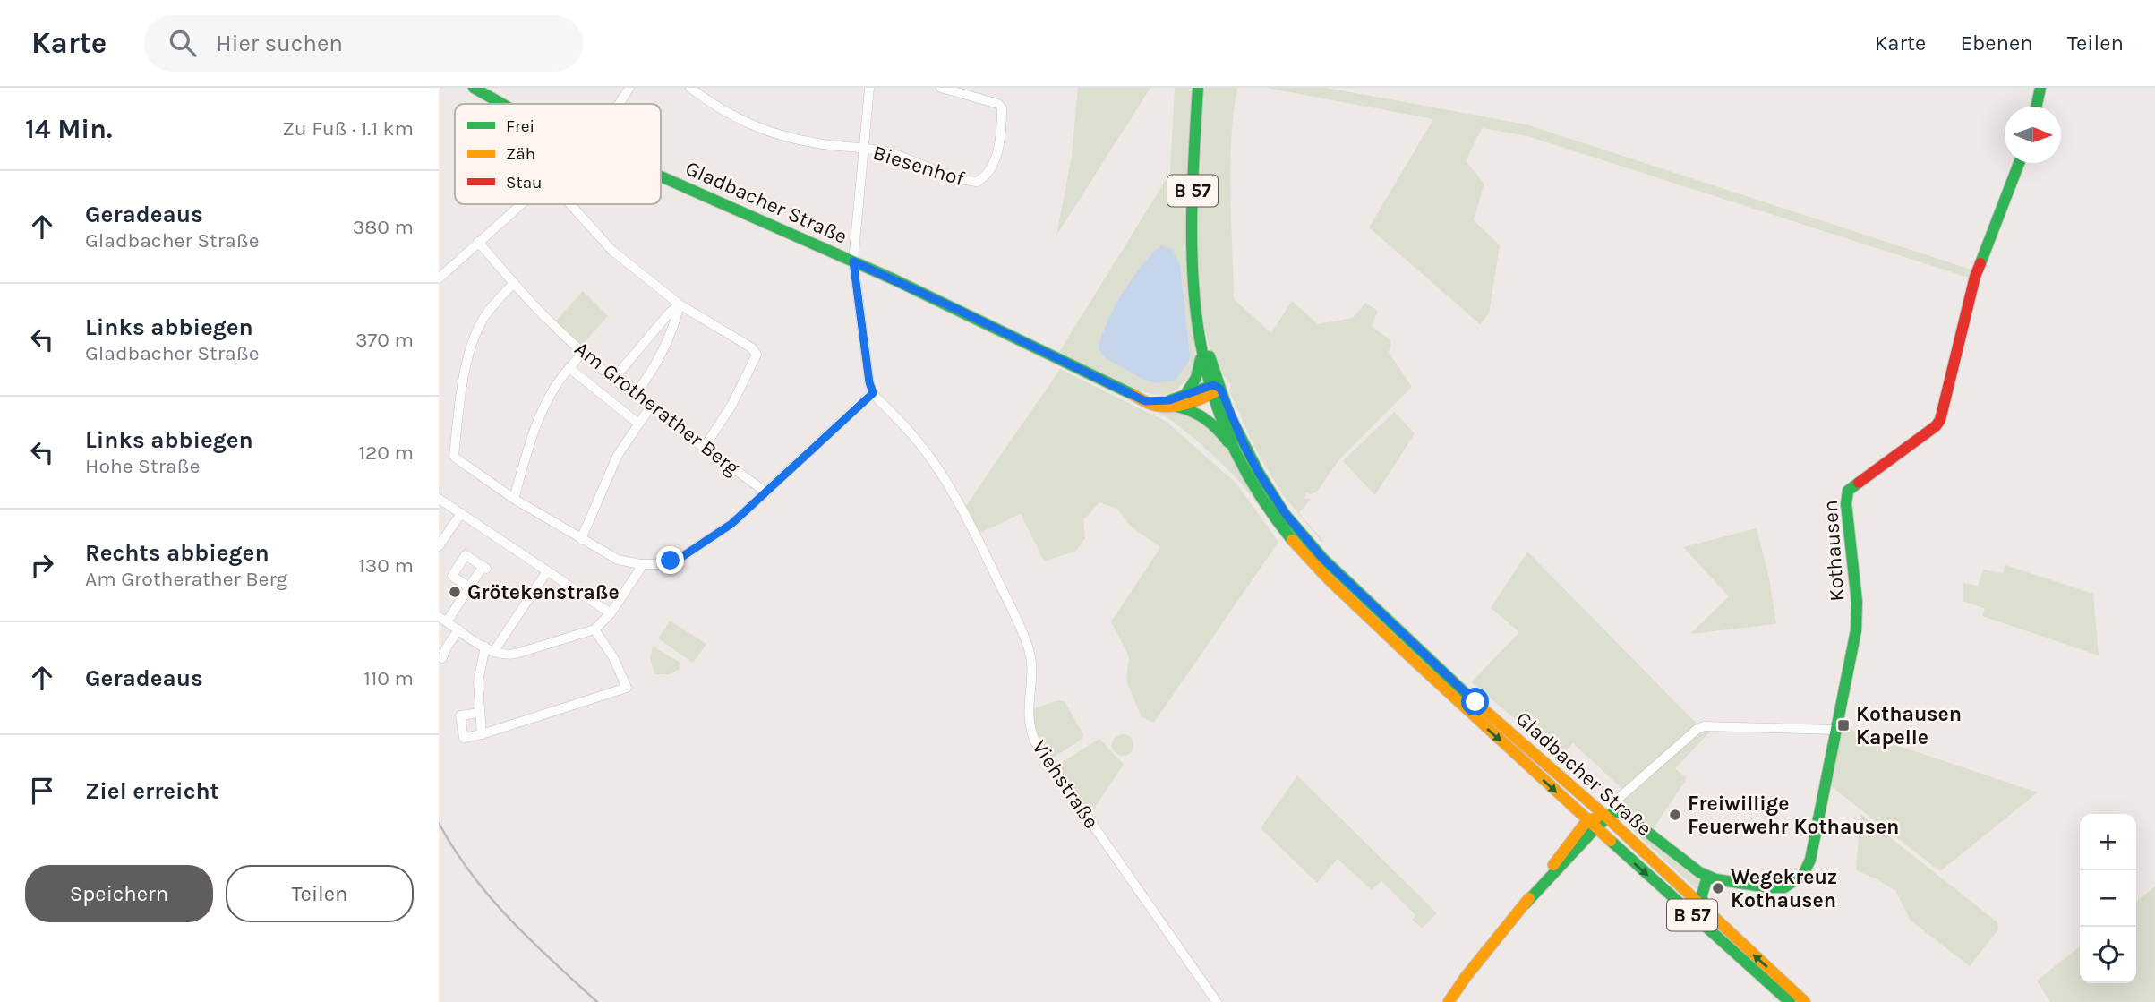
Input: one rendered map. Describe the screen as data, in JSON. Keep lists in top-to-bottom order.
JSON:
{
  "streets": {
    "street": [
      "Biesenhof",
      "B 57",
      "Gladbacher Straße",
      "Am Grotherather Berg",
      "Kothausen",
      "Viehstraße"
    ]
  },
  "crossings": [
    ["B 57", "Gladbacher Straße"],
    ["Gladbacher Straße", "Kothausen"]
  ],
  "places": {
    "other": ["Grötekenstraße", "Freiwillige Feuerwehr Kothausen", "Wegekreuz Kothausen"],
    "transit": ["Kothausen Kapelle"]
  },
  "legend": ["Frei", "Zäh", "Stau"],
  "north": "right",
  "page": {
    "header": "Karte",
    "search": "Hier suchen",
    "nav": ["Karte", "Ebenen", "Teilen"],
    "heading": ["14 Min.", "Zu Fuß · 1.1 km"],
    "list": [
      ["Geradeaus", "Gladbacher Straße", "380 m"],
      ["Links abbiegen", "Gladbacher Straße", "370 m"],
      ["Links abbiegen", "Hohe Straße", "120 m"],
      ["Rechts abbiegen", "Am Grotherather Berg", "130 m"],
      ["Geradeaus", "110 m"],
      "Ziel erreicht"
    ],
    "map_buttons": ["+", "−"],
    "buttons": ["Speichern", "Teilen"]
  }
}
